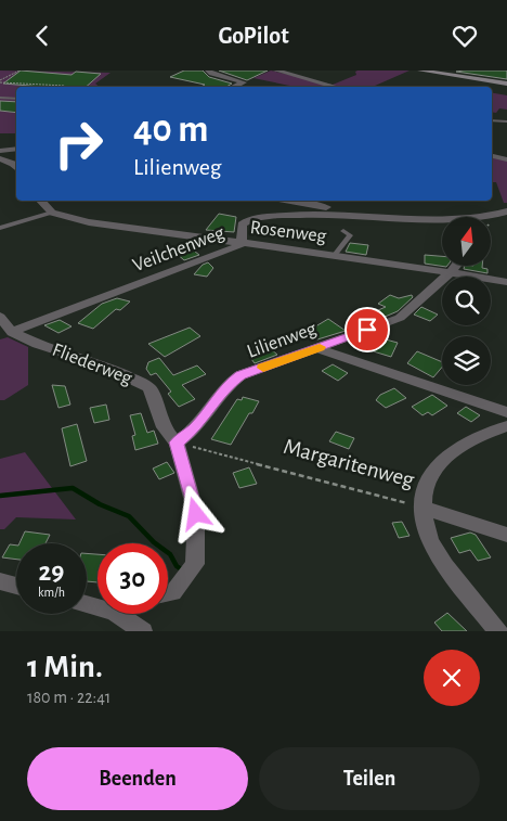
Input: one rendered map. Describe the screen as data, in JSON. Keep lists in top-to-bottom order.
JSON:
{
  "streets": {
    "street": [
      "Rosenweg",
      "Veilchenweg",
      "Lilienweg",
      "Fliederweg",
      "Margaritenweg"
    ]
  },
  "crossings": [
    ["Rosenweg", "Veilchenweg"],
    ["Rosenweg", "Lilienweg"],
    ["Veilchenweg", "Fliederweg"],
    ["Lilienweg", "Fliederweg"],
    ["Lilienweg", "Margaritenweg"],
    ["Fliederweg", "Margaritenweg"]
  ],
  "north": "top",
  "page": {
    "header": "GoPilot",
    "turn": ["40 m", "Lilienweg"],
    "speed": "29 km/h",
    "limit": "30",
    "heading": ["1 Min.", "180 m · 22:41"],
    "buttons": ["Beenden", "Teilen"]
  }
}
